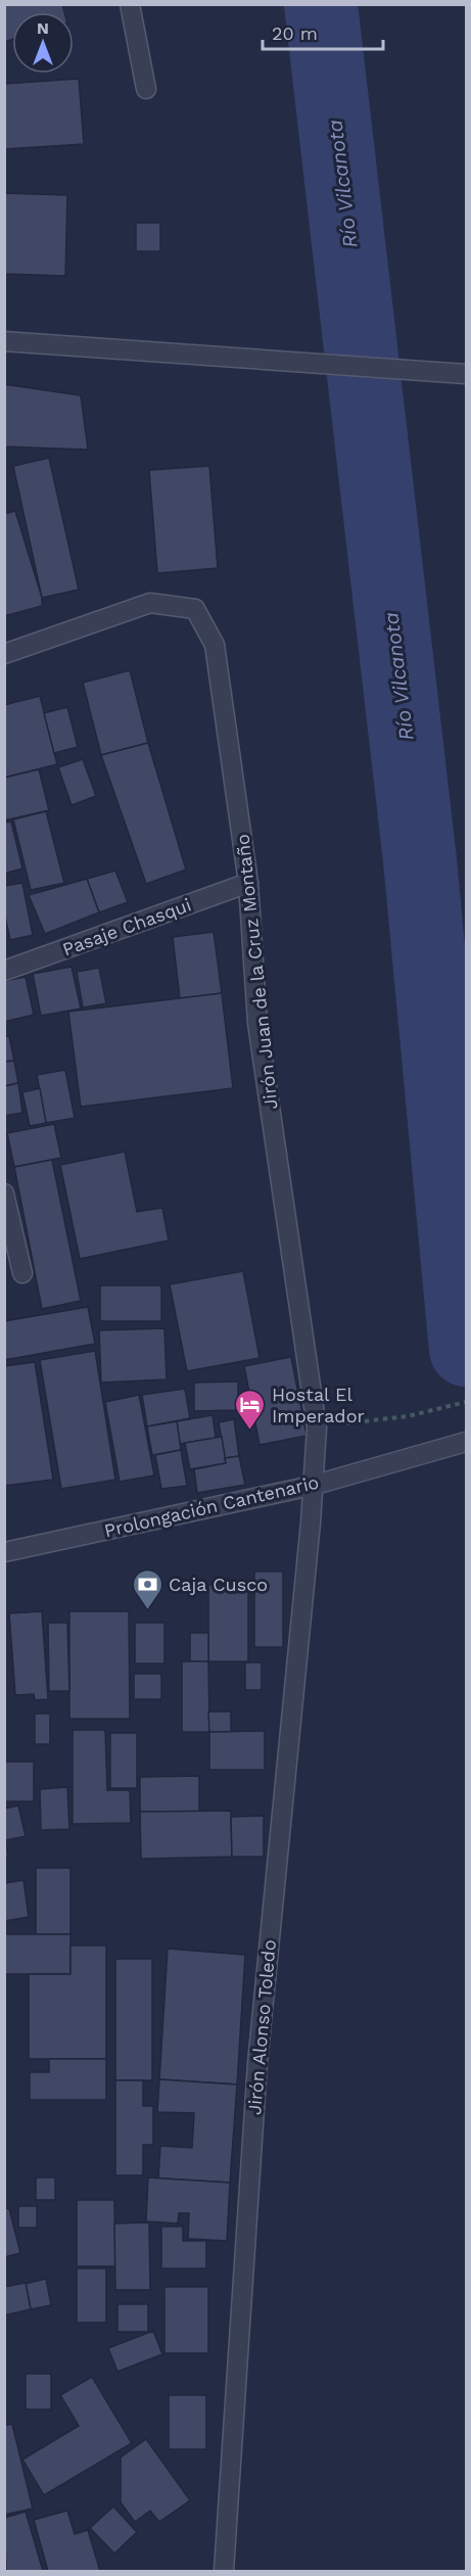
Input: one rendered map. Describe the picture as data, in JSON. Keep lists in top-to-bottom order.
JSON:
{
  "streets": {
    "street": [
      "Pasaje Chasqui",
      "Jirón Juan de la Cruz Montaño",
      "Prolongación Cantenario",
      "Jirón Alonso Toledo"
    ]
  },
  "crossings": [
    ["Pasaje Chasqui", "Jirón Juan de la Cruz Montaño"],
    ["Jirón Juan de la Cruz Montaño", "Prolongación Cantenario"],
    ["Jirón Juan de la Cruz Montaño", "Jirón Alonso Toledo"],
    ["Prolongación Cantenario", "Jirón Alonso Toledo"]
  ],
  "water": ["Río Vilcanota"],
  "places": {
    "hotel": ["Hostal El Imperador"],
    "bank": ["Caja Cusco"]
  },
  "scale_bar": "20 m",
  "north": "top"
}
